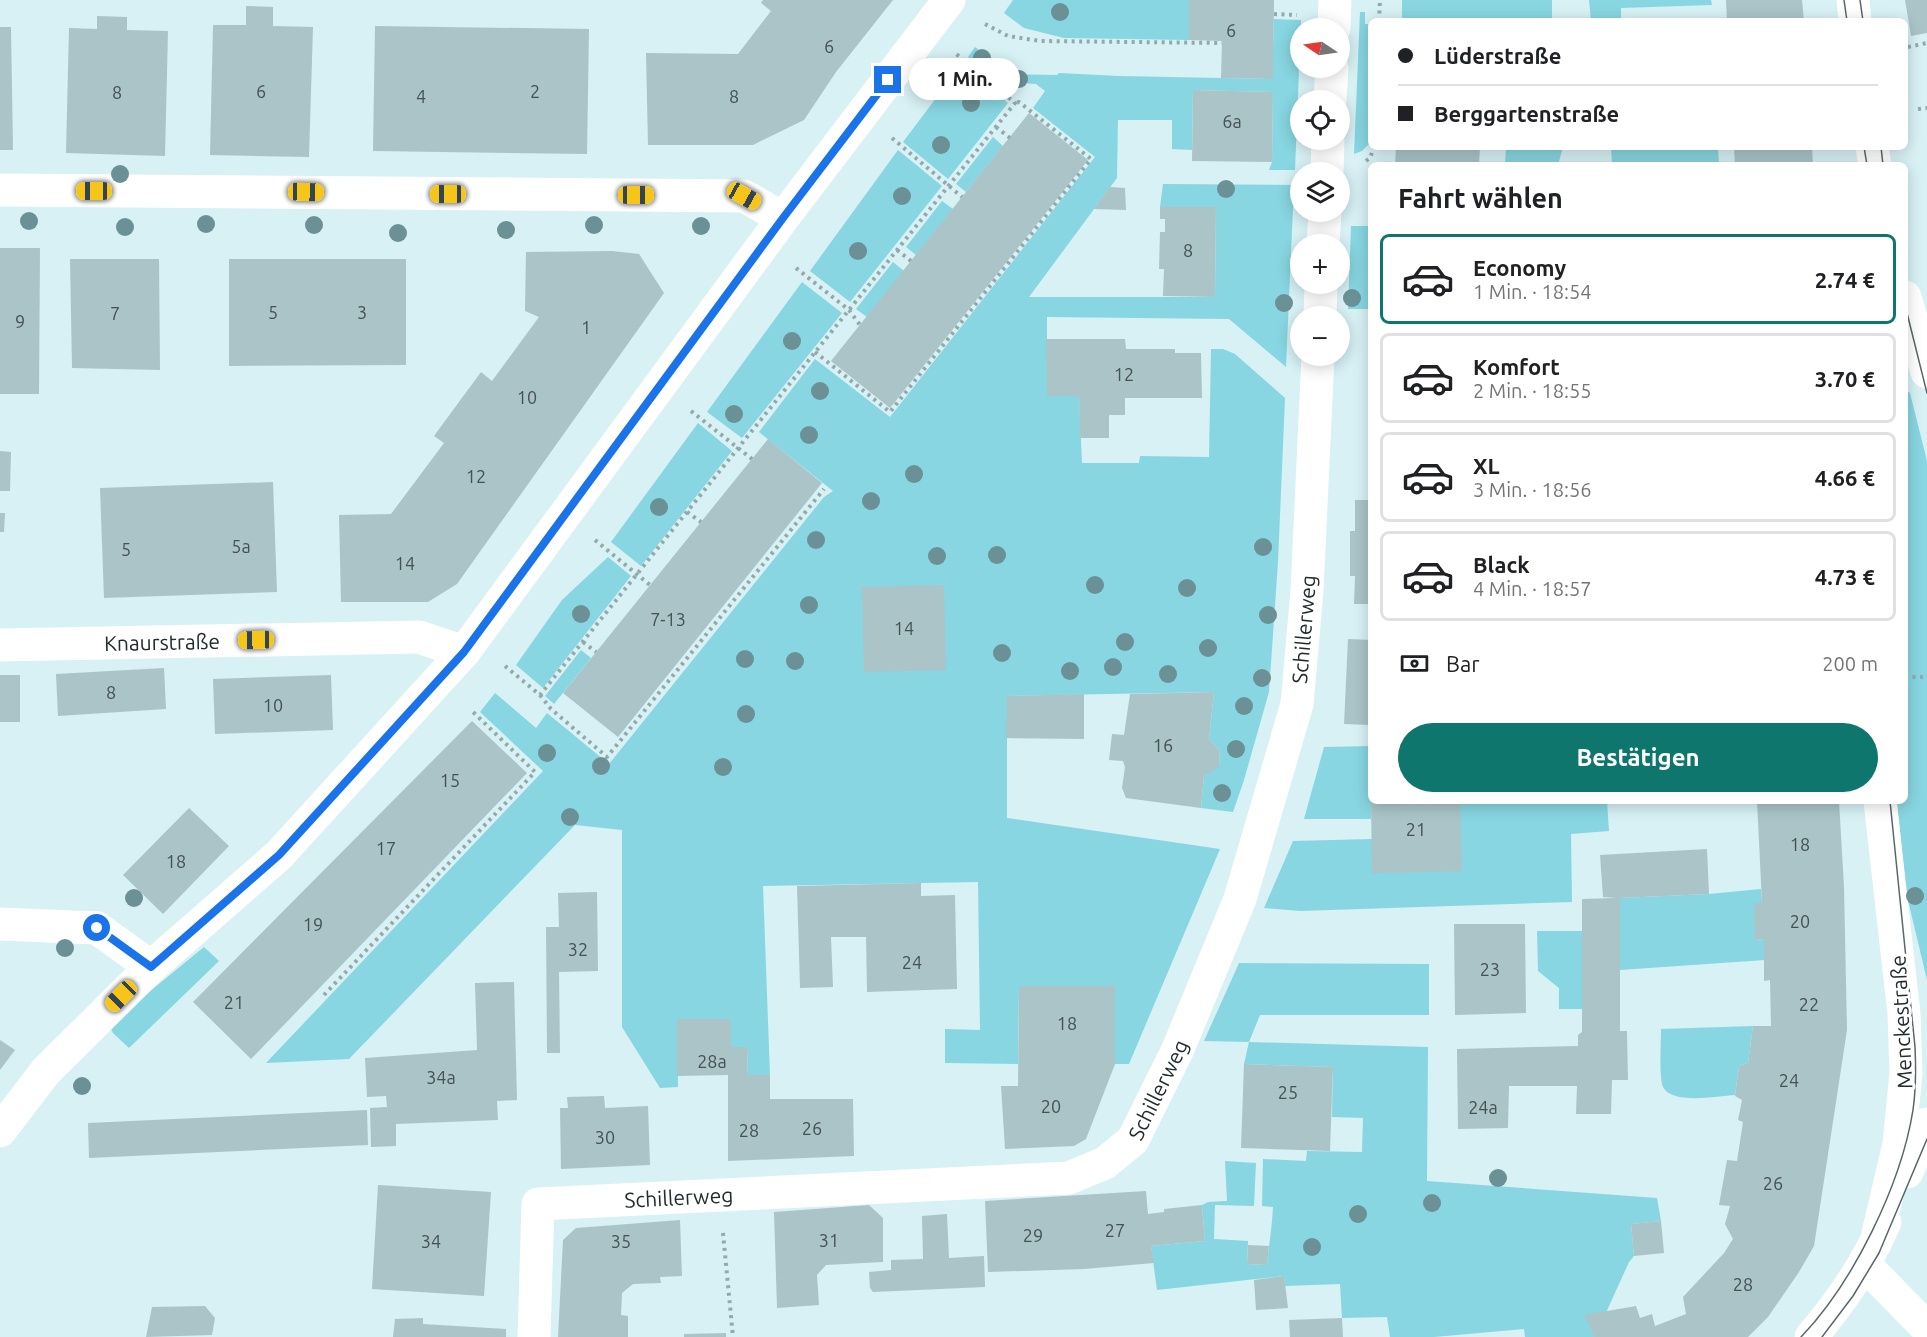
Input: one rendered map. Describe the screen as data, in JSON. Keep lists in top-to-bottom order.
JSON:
{
  "streets": {
    "street": ["Schillerweg", "Knaurstraße", "Menckestraße"]
  },
  "house_numbers": [
    "6",
    "6",
    "6",
    "2",
    "8",
    "4",
    "8",
    "6a",
    "8",
    "5",
    "3",
    "7",
    "9",
    "1",
    "12",
    "10",
    "12",
    "5a",
    "5",
    "14",
    "7-13",
    "14",
    "8",
    "10",
    "16",
    "15",
    "21",
    "18",
    "17",
    "18",
    "20",
    "19",
    "32",
    "24",
    "23",
    "21",
    "22",
    "18",
    "28a",
    "34a",
    "24",
    "25",
    "20",
    "24a",
    "26",
    "28",
    "30",
    "26",
    "27",
    "29",
    "31",
    "34",
    "35",
    "28"
  ],
  "north": "left",
  "page": {
    "map_buttons": ["+", "−"],
    "banner": ["Lüderstraße", "Berggartenstraße"],
    "bubble": "1 Min.",
    "heading": "Fahrt wählen",
    "list": [
      {
        "name": "Economy",
        "note": "1 Min. · 18:54",
        "value": "2.74 €"
      },
      {
        "name": "Komfort",
        "note": "2 Min. · 18:55",
        "value": "3.70 €"
      },
      {
        "name": "XL",
        "note": "3 Min. · 18:56",
        "value": "4.66 €"
      },
      {
        "name": "Black",
        "note": "4 Min. · 18:57",
        "value": "4.73 €"
      }
    ],
    "pay": ["Bar", "200 m"],
    "buttons": "Bestätigen"
  }
}
